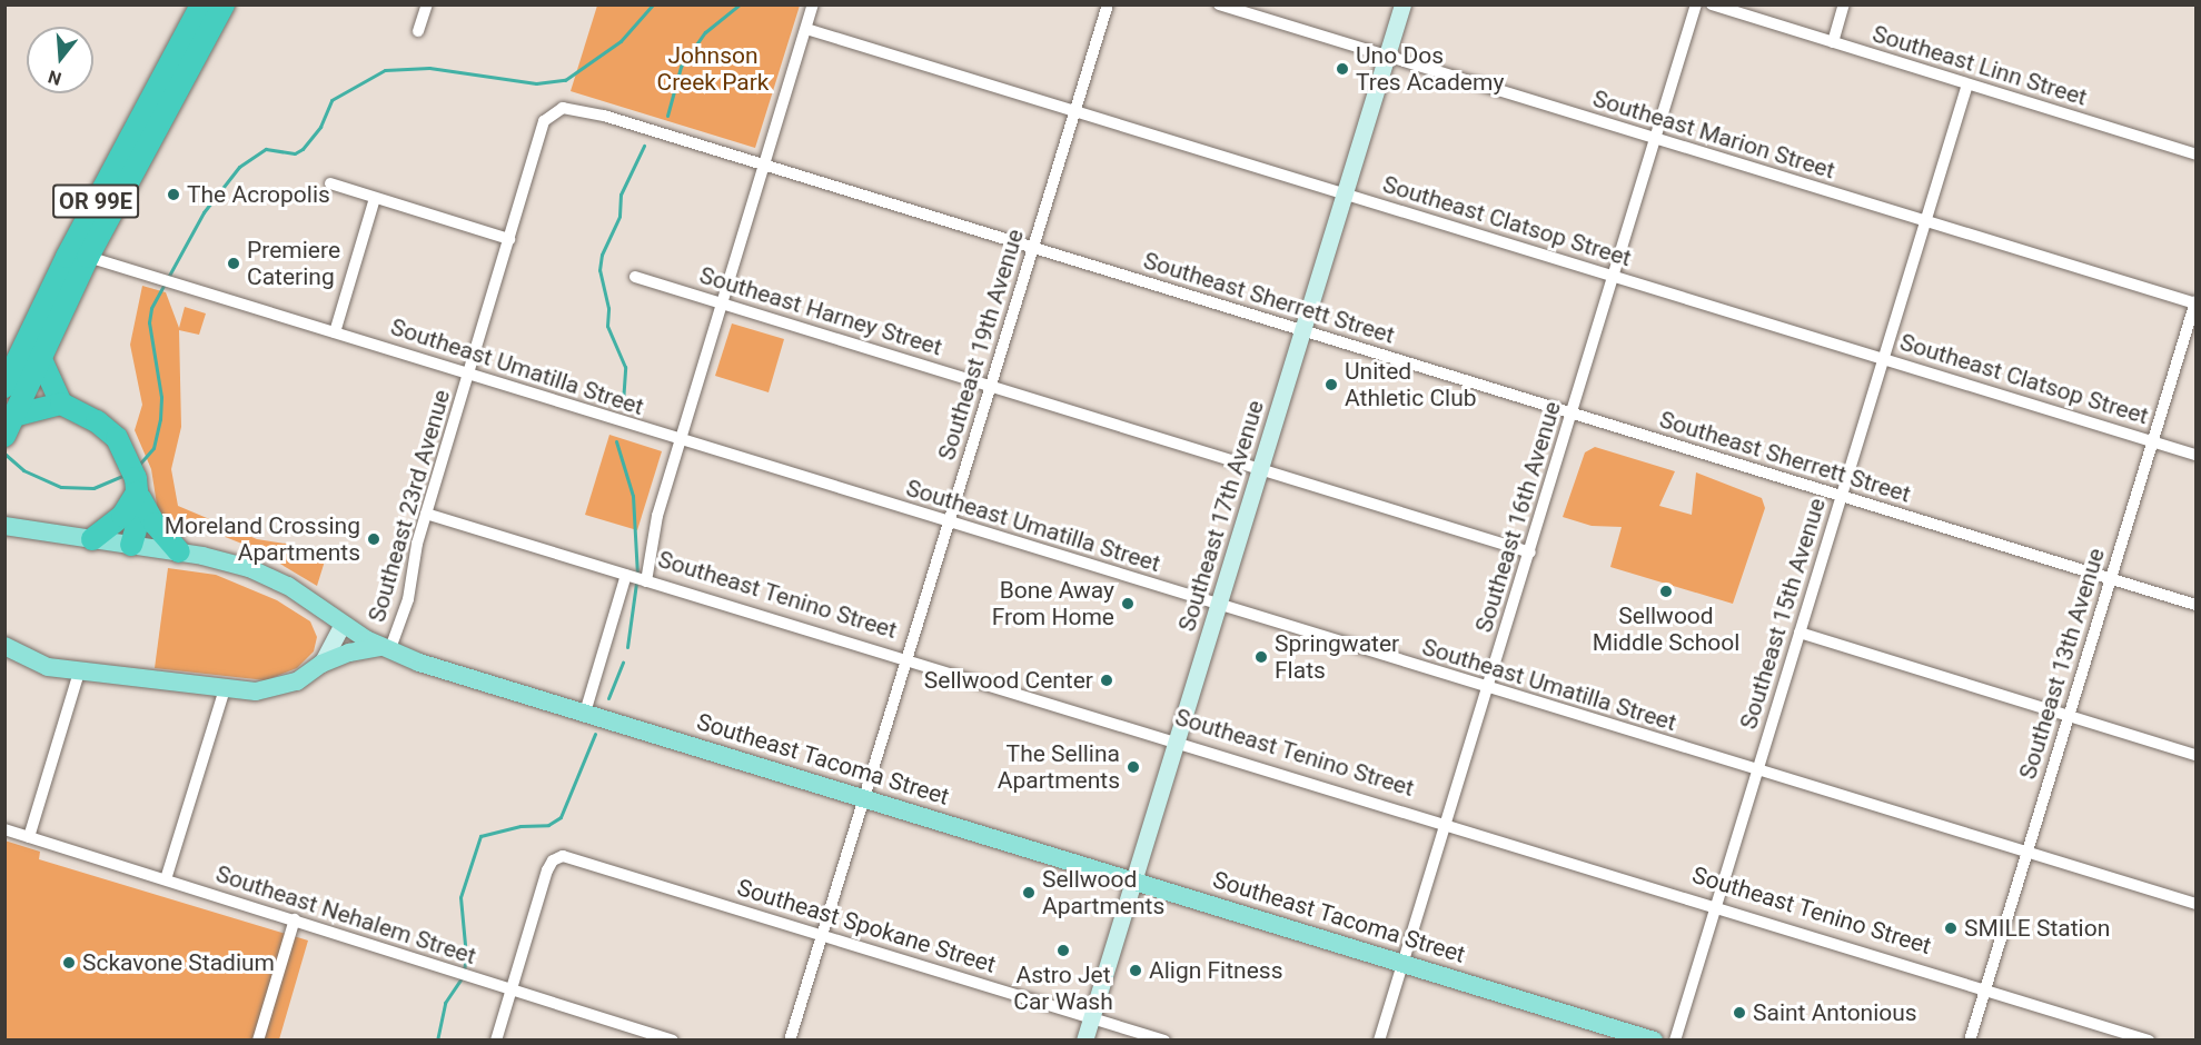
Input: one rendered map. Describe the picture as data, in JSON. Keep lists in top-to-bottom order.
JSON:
{
  "streets": {
    "highway": ["OR 99E"],
    "main road": ["Southeast 17th Avenue", "Southeast Tacoma Street"],
    "street": [
      "Southeast Linn Street",
      "Southeast Marion Street",
      "Southeast Clatsop Street",
      "Southeast Sherrett Street",
      "Southeast Harney Street",
      "Southeast 19th Avenue",
      "Southeast Umatilla Street",
      "Southeast 23rd Avenue",
      "Southeast 16th Avenue",
      "Southeast Tenino Street",
      "Southeast 15th Avenue",
      "Southeast 13th Avenue",
      "Southeast Nehalem Street",
      "Southeast Spokane Street"
    ]
  },
  "crossings": [
    ["Southeast Linn Street", "Southeast 15th Avenue"],
    ["Southeast Marion Street", "Southeast 17th Avenue"],
    ["Southeast Marion Street", "Southeast 16th Avenue"],
    ["Southeast Marion Street", "Southeast 15th Avenue"],
    ["Southeast Marion Street", "Southeast 13th Avenue"],
    ["OR 99E", "Southeast Umatilla Street"],
    ["Southeast Clatsop Street", "Southeast 19th Avenue"],
    ["Southeast Clatsop Street", "Southeast 17th Avenue"],
    ["Southeast Clatsop Street", "Southeast 16th Avenue"],
    ["Southeast Clatsop Street", "Southeast 15th Avenue"],
    ["Southeast Clatsop Street", "Southeast 13th Avenue"],
    ["Southeast Sherrett Street", "Southeast 19th Avenue"],
    ["Southeast Sherrett Street", "Southeast 23rd Avenue"],
    ["Southeast Sherrett Street", "Southeast 17th Avenue"],
    ["Southeast Sherrett Street", "Southeast 16th Avenue"],
    ["Southeast Sherrett Street", "Southeast 15th Avenue"],
    ["Southeast Sherrett Street", "Southeast 13th Avenue"],
    ["Southeast Harney Street", "Southeast 19th Avenue"],
    ["Southeast Harney Street", "Southeast 17th Avenue"],
    ["Southeast Harney Street", "Southeast 16th Avenue"],
    ["Southeast 19th Avenue", "Southeast Umatilla Street"],
    ["Southeast 19th Avenue", "Southeast Tenino Street"],
    ["Southeast 19th Avenue", "Southeast Tacoma Street"],
    ["Southeast 19th Avenue", "Southeast Spokane Street"],
    ["Southeast Umatilla Street", "Southeast 23rd Avenue"],
    ["Southeast Umatilla Street", "Southeast 17th Avenue"],
    ["Southeast Umatilla Street", "Southeast 16th Avenue"],
    ["Southeast Umatilla Street", "Southeast 15th Avenue"],
    ["Southeast Umatilla Street", "Southeast 13th Avenue"],
    ["Southeast 23rd Avenue", "Southeast Tenino Street"],
    ["Southeast 23rd Avenue", "Southeast Tacoma Street"],
    ["Southeast 17th Avenue", "Southeast Tenino Street"],
    ["Southeast 17th Avenue", "Southeast Tacoma Street"],
    ["Southeast 17th Avenue", "Southeast Spokane Street"],
    ["Southeast 16th Avenue", "Southeast Tenino Street"],
    ["Southeast 16th Avenue", "Southeast Tacoma Street"],
    ["Southeast Tenino Street", "Southeast 15th Avenue"],
    ["Southeast Tenino Street", "Southeast 13th Avenue"],
    ["Southeast Nehalem Street", "Southeast Spokane Street"]
  ],
  "parks": ["Johnson Creek Park"],
  "places": [
    "Uno Dos Tres Academy",
    "The Acropolis",
    "Premiere Catering",
    "United Athletic Club",
    "Moreland Crossing Apartments",
    "Sellwood Middle School",
    "Bone Away From Home",
    "Springwater Flats",
    "Sellwood Center",
    "The Sellina Apartments",
    "Sellwood Apartments",
    "SMILE Station",
    "Astro Jet Car Wash",
    "Sckavone Stadium",
    "Align Fitness",
    "Saint Antonious"
  ],
  "north": "bottom"
}
